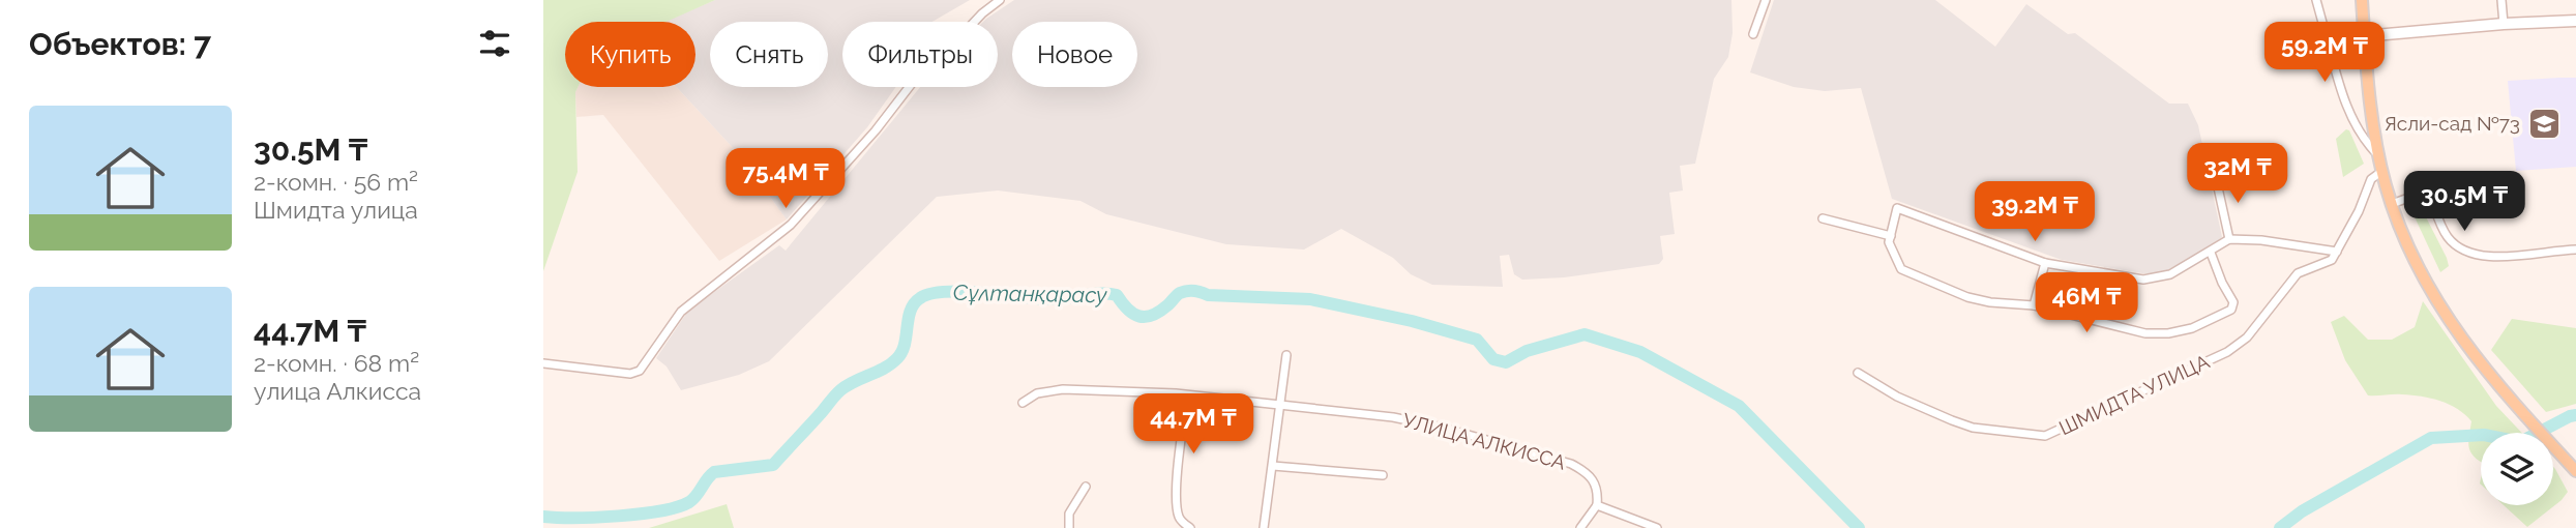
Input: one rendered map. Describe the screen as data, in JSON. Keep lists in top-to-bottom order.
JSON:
{
  "streets": {
    "street": ["ШМИДТА УЛИЦА", "УЛИЦА АЛКИССА"]
  },
  "water": ["Сұлтанқарасу"],
  "places": {
    "school or university": ["Ясли-сад №73"]
  },
  "page": {
    "heading": "Объектов: 7",
    "price": [
      "59.2M ₸",
      "32M ₸",
      "75.4M ₸",
      "30.5M ₸",
      "39.2M ₸",
      "46M ₸",
      "44.7M ₸"
    ],
    "chip": [
      "Купить",
      "Снять",
      "Фильтры",
      "Новое"
    ],
    "list": [
      {
        "name": "30.5M ₸",
        "note": "2-комн. · 56 m² · Шмидта улица"
      },
      {
        "name": "44.7M ₸",
        "note": "2-комн. · 68 m² · улица Алкисса"
      }
    ]
  }
}
